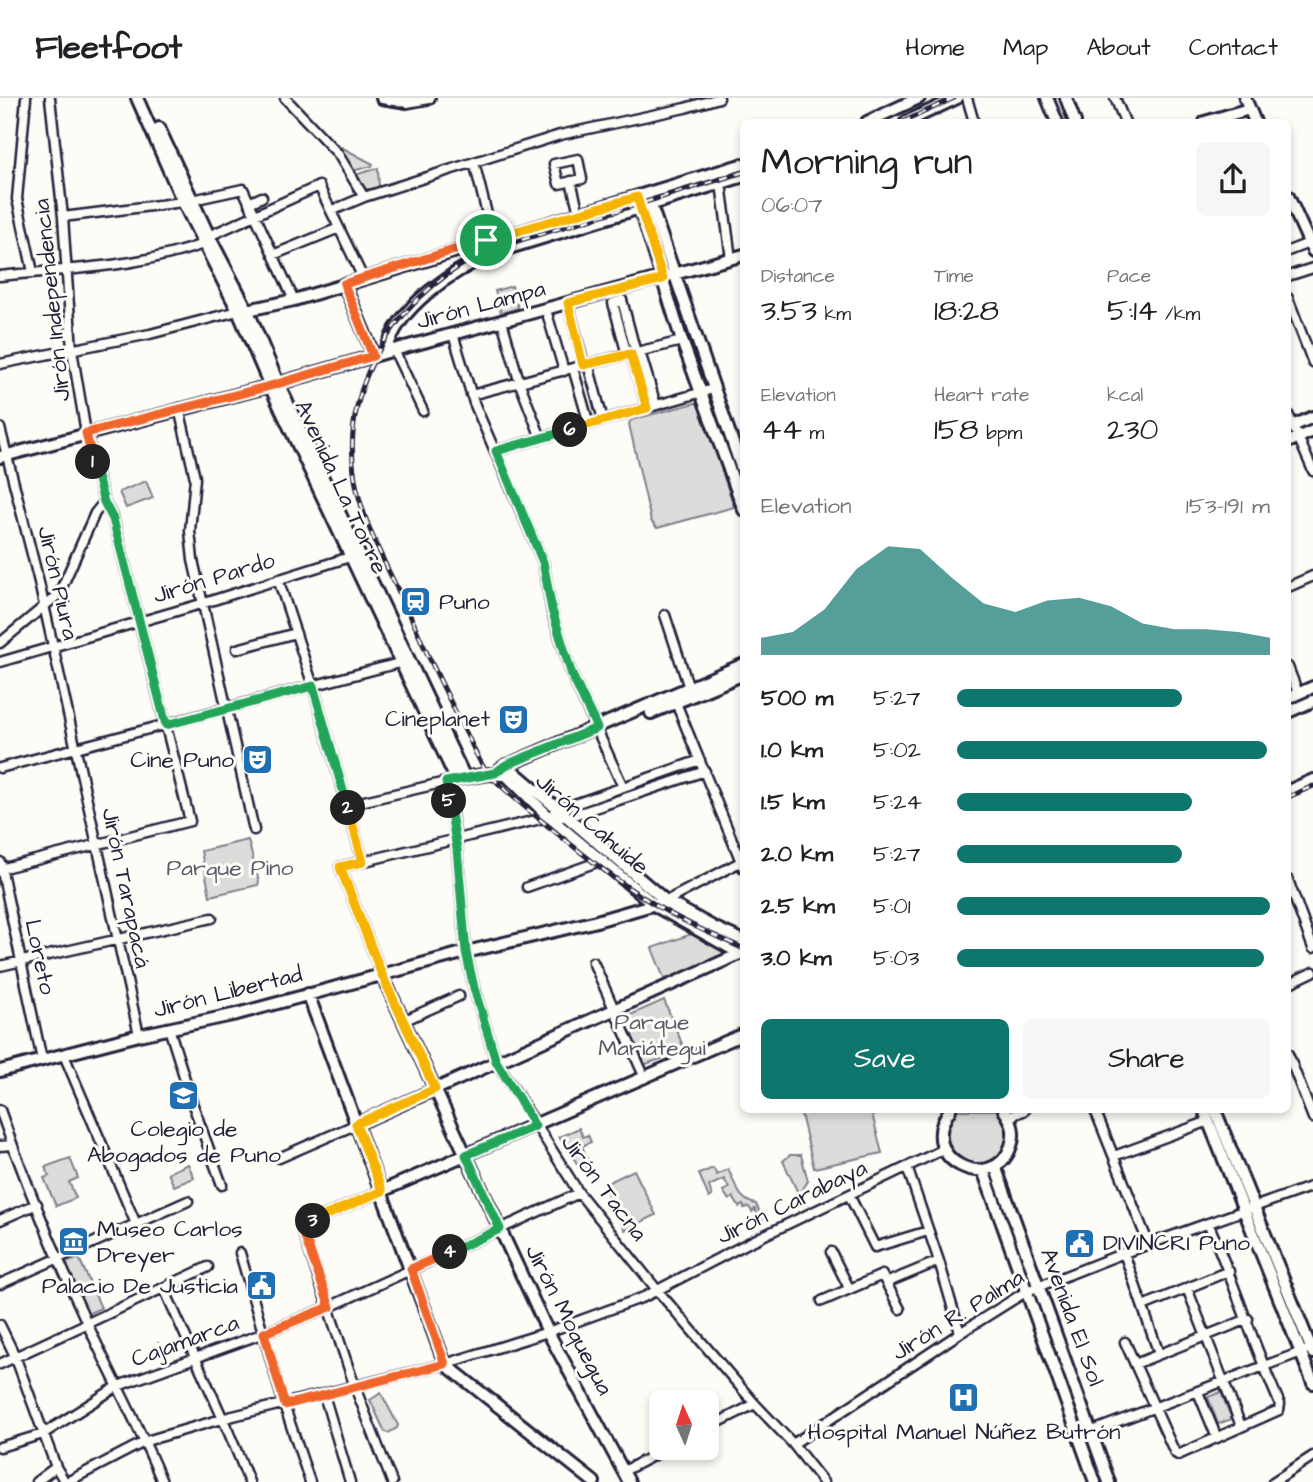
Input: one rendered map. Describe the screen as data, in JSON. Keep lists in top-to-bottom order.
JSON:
{
  "streets": {
    "street": [
      "Jirón Independencia",
      "Jirón Lampa",
      "Avenida La Torre",
      "Jirón Pardo",
      "Jirón Piura",
      "Jirón Cahuide",
      "Jirón Tarapacá",
      "Loreto",
      "Jirón Libertad",
      "Jirón Tacna",
      "Jirón Carabaya",
      "Jirón R. Palma",
      "Avenida El Sol",
      "Jirón Moquegua",
      "Cajamarca"
    ]
  },
  "crossings": [
    ["Jirón Independencia", "Jirón Lampa"],
    ["Jirón Independencia", "Jirón Pardo"],
    ["Jirón Independencia", "Jirón Tarapacá"],
    ["Jirón Lampa", "Avenida La Torre"],
    ["Jirón Lampa", "Jirón Piura"],
    ["Avenida La Torre", "Jirón Pardo"],
    ["Avenida La Torre", "Jirón Tacna"],
    ["Jirón Pardo", "Jirón Piura"],
    ["Jirón Piura", "Jirón Tarapacá"],
    ["Jirón Cahuide", "Jirón Libertad"],
    ["Jirón Tarapacá", "Jirón Libertad"],
    ["Loreto", "Jirón Libertad"],
    ["Jirón Libertad", "Jirón Tacna"],
    ["Jirón Libertad", "Jirón Moquegua"],
    ["Jirón Tacna", "Jirón Carabaya"],
    ["Jirón Tacna", "Jirón R. Palma"],
    ["Jirón Tacna", "Cajamarca"],
    ["Jirón Carabaya", "Jirón Moquegua"],
    ["Jirón R. Palma", "Avenida El Sol"],
    ["Jirón Moquegua", "Cajamarca"]
  ],
  "parks": ["Parque Pino", "Parque Mariátegui"],
  "places": {
    "station": ["Puno"],
    "theatre": ["Cineplanet", "Cine Puno"],
    "school or university": ["Colegio de Abogados de Puno"],
    "museum": ["Museo Carlos Dreyer"],
    "public building": ["DIVINCRI Puno", "Palacio De Justicia"],
    "hospital": ["Hospital Manuel Núñez Butrón"]
  },
  "north": "top",
  "page": {
    "header": "Fleetfoot",
    "nav": [
      "Home",
      "Map",
      "About",
      "Contact"
    ],
    "heading": ["Morning run", "06:07"],
    "stats": [
      ["Distance", "3.53 km"],
      ["Time", "18:28"],
      ["Pace", "5:14 /km"],
      ["Elevation", "44 m"],
      ["Heart rate", "158 bpm"],
      ["kcal", "230"]
    ],
    "pins": [
      "6",
      "1",
      "5",
      "2",
      "3",
      "4"
    ],
    "chart": ["Elevation", "153–191 m"],
    "list": [
      {
        "name": "500 m",
        "note": "5:27"
      },
      {
        "name": "1.0 km",
        "note": "5:02"
      },
      {
        "name": "1.5 km",
        "note": "5:24"
      },
      {
        "name": "2.0 km",
        "note": "5:27"
      },
      {
        "name": "2.5 km",
        "note": "5:01"
      },
      {
        "name": "3.0 km",
        "note": "5:03"
      }
    ],
    "buttons": ["Save", "Share"]
  }
}
